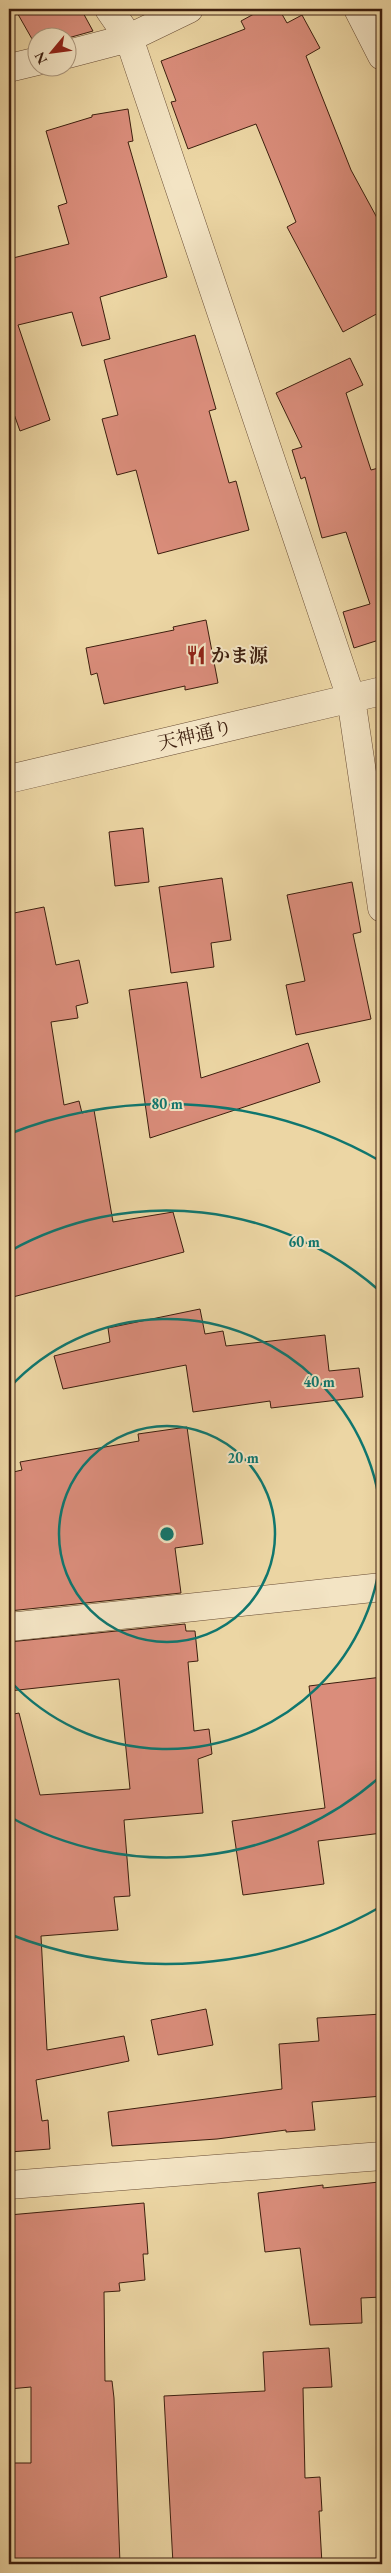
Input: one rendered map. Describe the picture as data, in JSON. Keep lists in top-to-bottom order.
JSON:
{
  "streets": {
    "street": ["天神通り"]
  },
  "places": {
    "restaurant": ["かま源"]
  },
  "north": "bottom left",
  "rings": [
    "80 m",
    "60 m",
    "40 m",
    "20 m"
  ]
}
